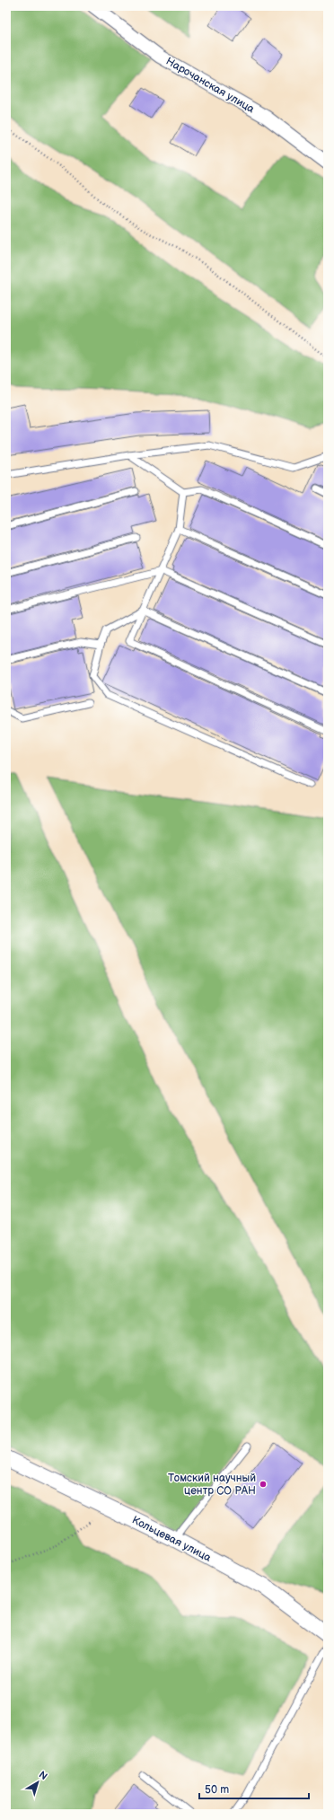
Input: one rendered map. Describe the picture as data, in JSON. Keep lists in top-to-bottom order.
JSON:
{
  "streets": {
    "street": ["Нарочанская улица", "Кольцевая улица"]
  },
  "places": ["Томский научный центр СО РАН"],
  "scale_bar": "50 m",
  "north": "top right"
}
